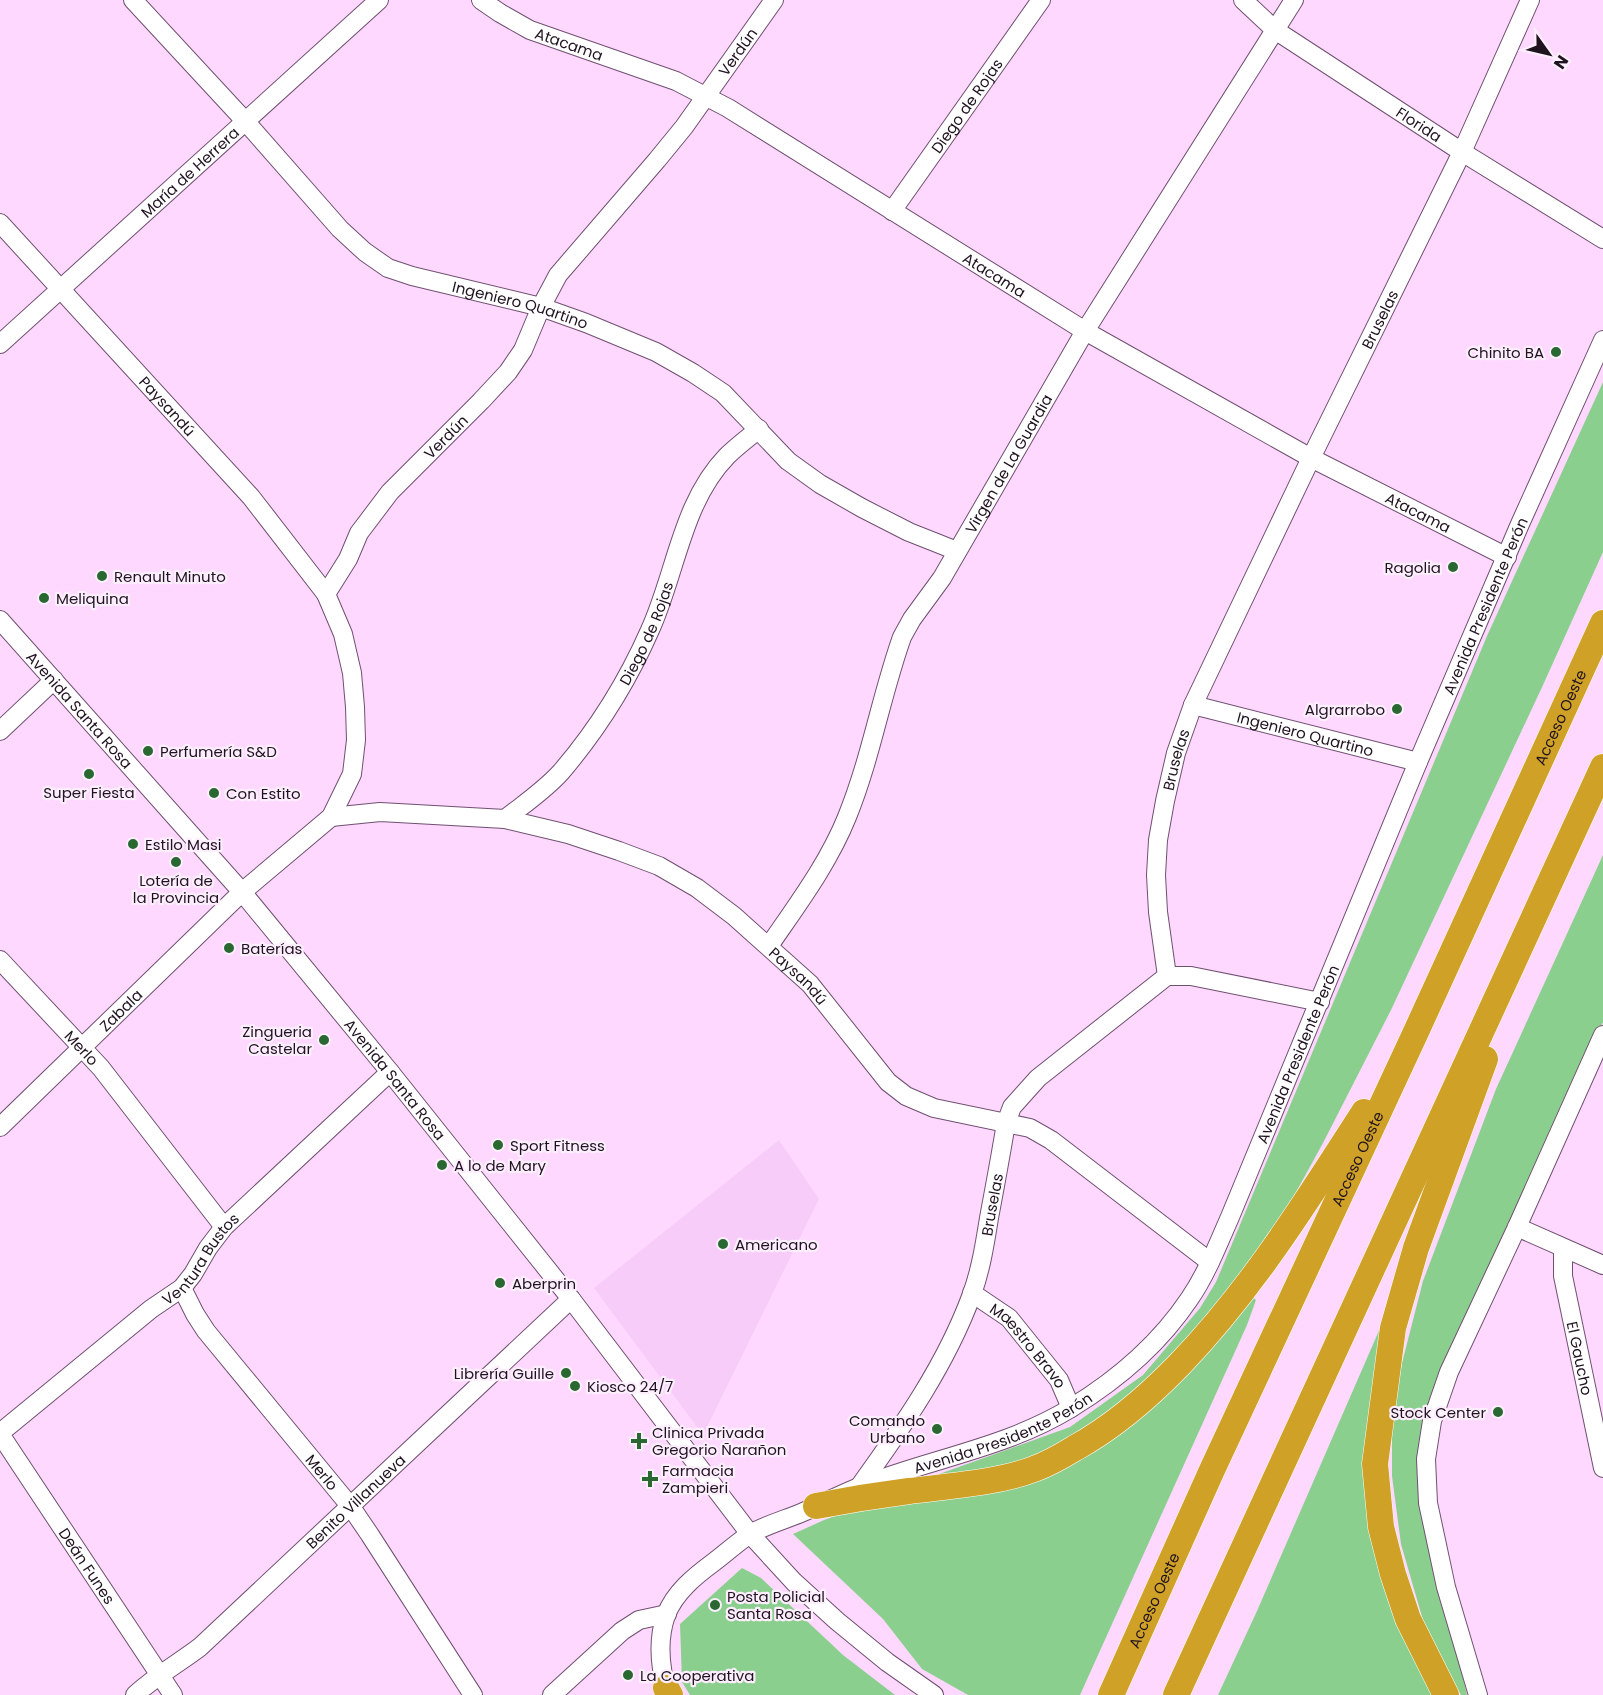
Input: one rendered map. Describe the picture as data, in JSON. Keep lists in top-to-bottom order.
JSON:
{
  "streets": {
    "highway": ["Acceso Oeste"],
    "street": [
      "Atacama",
      "Verdún",
      "Diego de Rojas",
      "Florida",
      "María de Herrera",
      "Ingeniero Quartino",
      "Bruselas",
      "Paysandú",
      "Virgen de La Guardia",
      "Avenida Presidente Perón",
      "Avenida Santa Rosa",
      "Zabala",
      "Merlo",
      "Ventura Bustos",
      "Maestro Bravo",
      "El Gaucho",
      "Benito Villanueva",
      "Deán Funes"
    ]
  },
  "crossings": [
    ["Atacama", "Verdún"],
    ["Atacama", "Diego de Rojas"],
    ["Atacama", "Bruselas"],
    ["Atacama", "Virgen de La Guardia"],
    ["Atacama", "Avenida Presidente Perón"],
    ["Verdún", "Ingeniero Quartino"],
    ["Verdún", "Paysandú"],
    ["Diego de Rojas", "Ingeniero Quartino"],
    ["Diego de Rojas", "Paysandú"],
    ["Florida", "Bruselas"],
    ["Florida", "Virgen de La Guardia"],
    ["María de Herrera", "Ingeniero Quartino"],
    ["María de Herrera", "Paysandú"],
    ["Ingeniero Quartino", "Bruselas"],
    ["Ingeniero Quartino", "Virgen de La Guardia"],
    ["Ingeniero Quartino", "Avenida Presidente Perón"],
    ["Bruselas", "Paysandú"],
    ["Bruselas", "Avenida Presidente Perón"],
    ["Bruselas", "Maestro Bravo"],
    ["Paysandú", "Virgen de La Guardia"],
    ["Paysandú", "Avenida Presidente Perón"],
    ["Avenida Presidente Perón", "Avenida Santa Rosa"],
    ["Avenida Presidente Perón", "Maestro Bravo"],
    ["Avenida Santa Rosa", "Zabala"],
    ["Avenida Santa Rosa", "Ventura Bustos"],
    ["Avenida Santa Rosa", "Benito Villanueva"],
    ["Zabala", "Merlo"],
    ["Merlo", "Ventura Bustos"],
    ["Merlo", "Benito Villanueva"],
    ["Ventura Bustos", "Deán Funes"],
    ["Benito Villanueva", "Deán Funes"]
  ],
  "places": {
    "other": [
      "Chinito BA",
      "Ragolia",
      "Renault Minuto",
      "Meliquina",
      "Algrarrobo",
      "Perfumería S&D",
      "Super Fiesta",
      "Con Estito",
      "Estilo Masi",
      "Lotería de la Provincia",
      "Baterías",
      "Zingueria Castelar",
      "Sport Fitness",
      "A lo de Mary",
      "Americano",
      "Aberprin",
      "Librería Guille",
      "Kiosco 24/7",
      "Stock Center",
      "Comando Urbano",
      "Posta Policial Santa Rosa",
      "La Cooperativa"
    ],
    "health": ["Clinica Privada Gregorio Ñarañon", "Farmacia Zampieri"]
  },
  "north": "bottom right"
}
